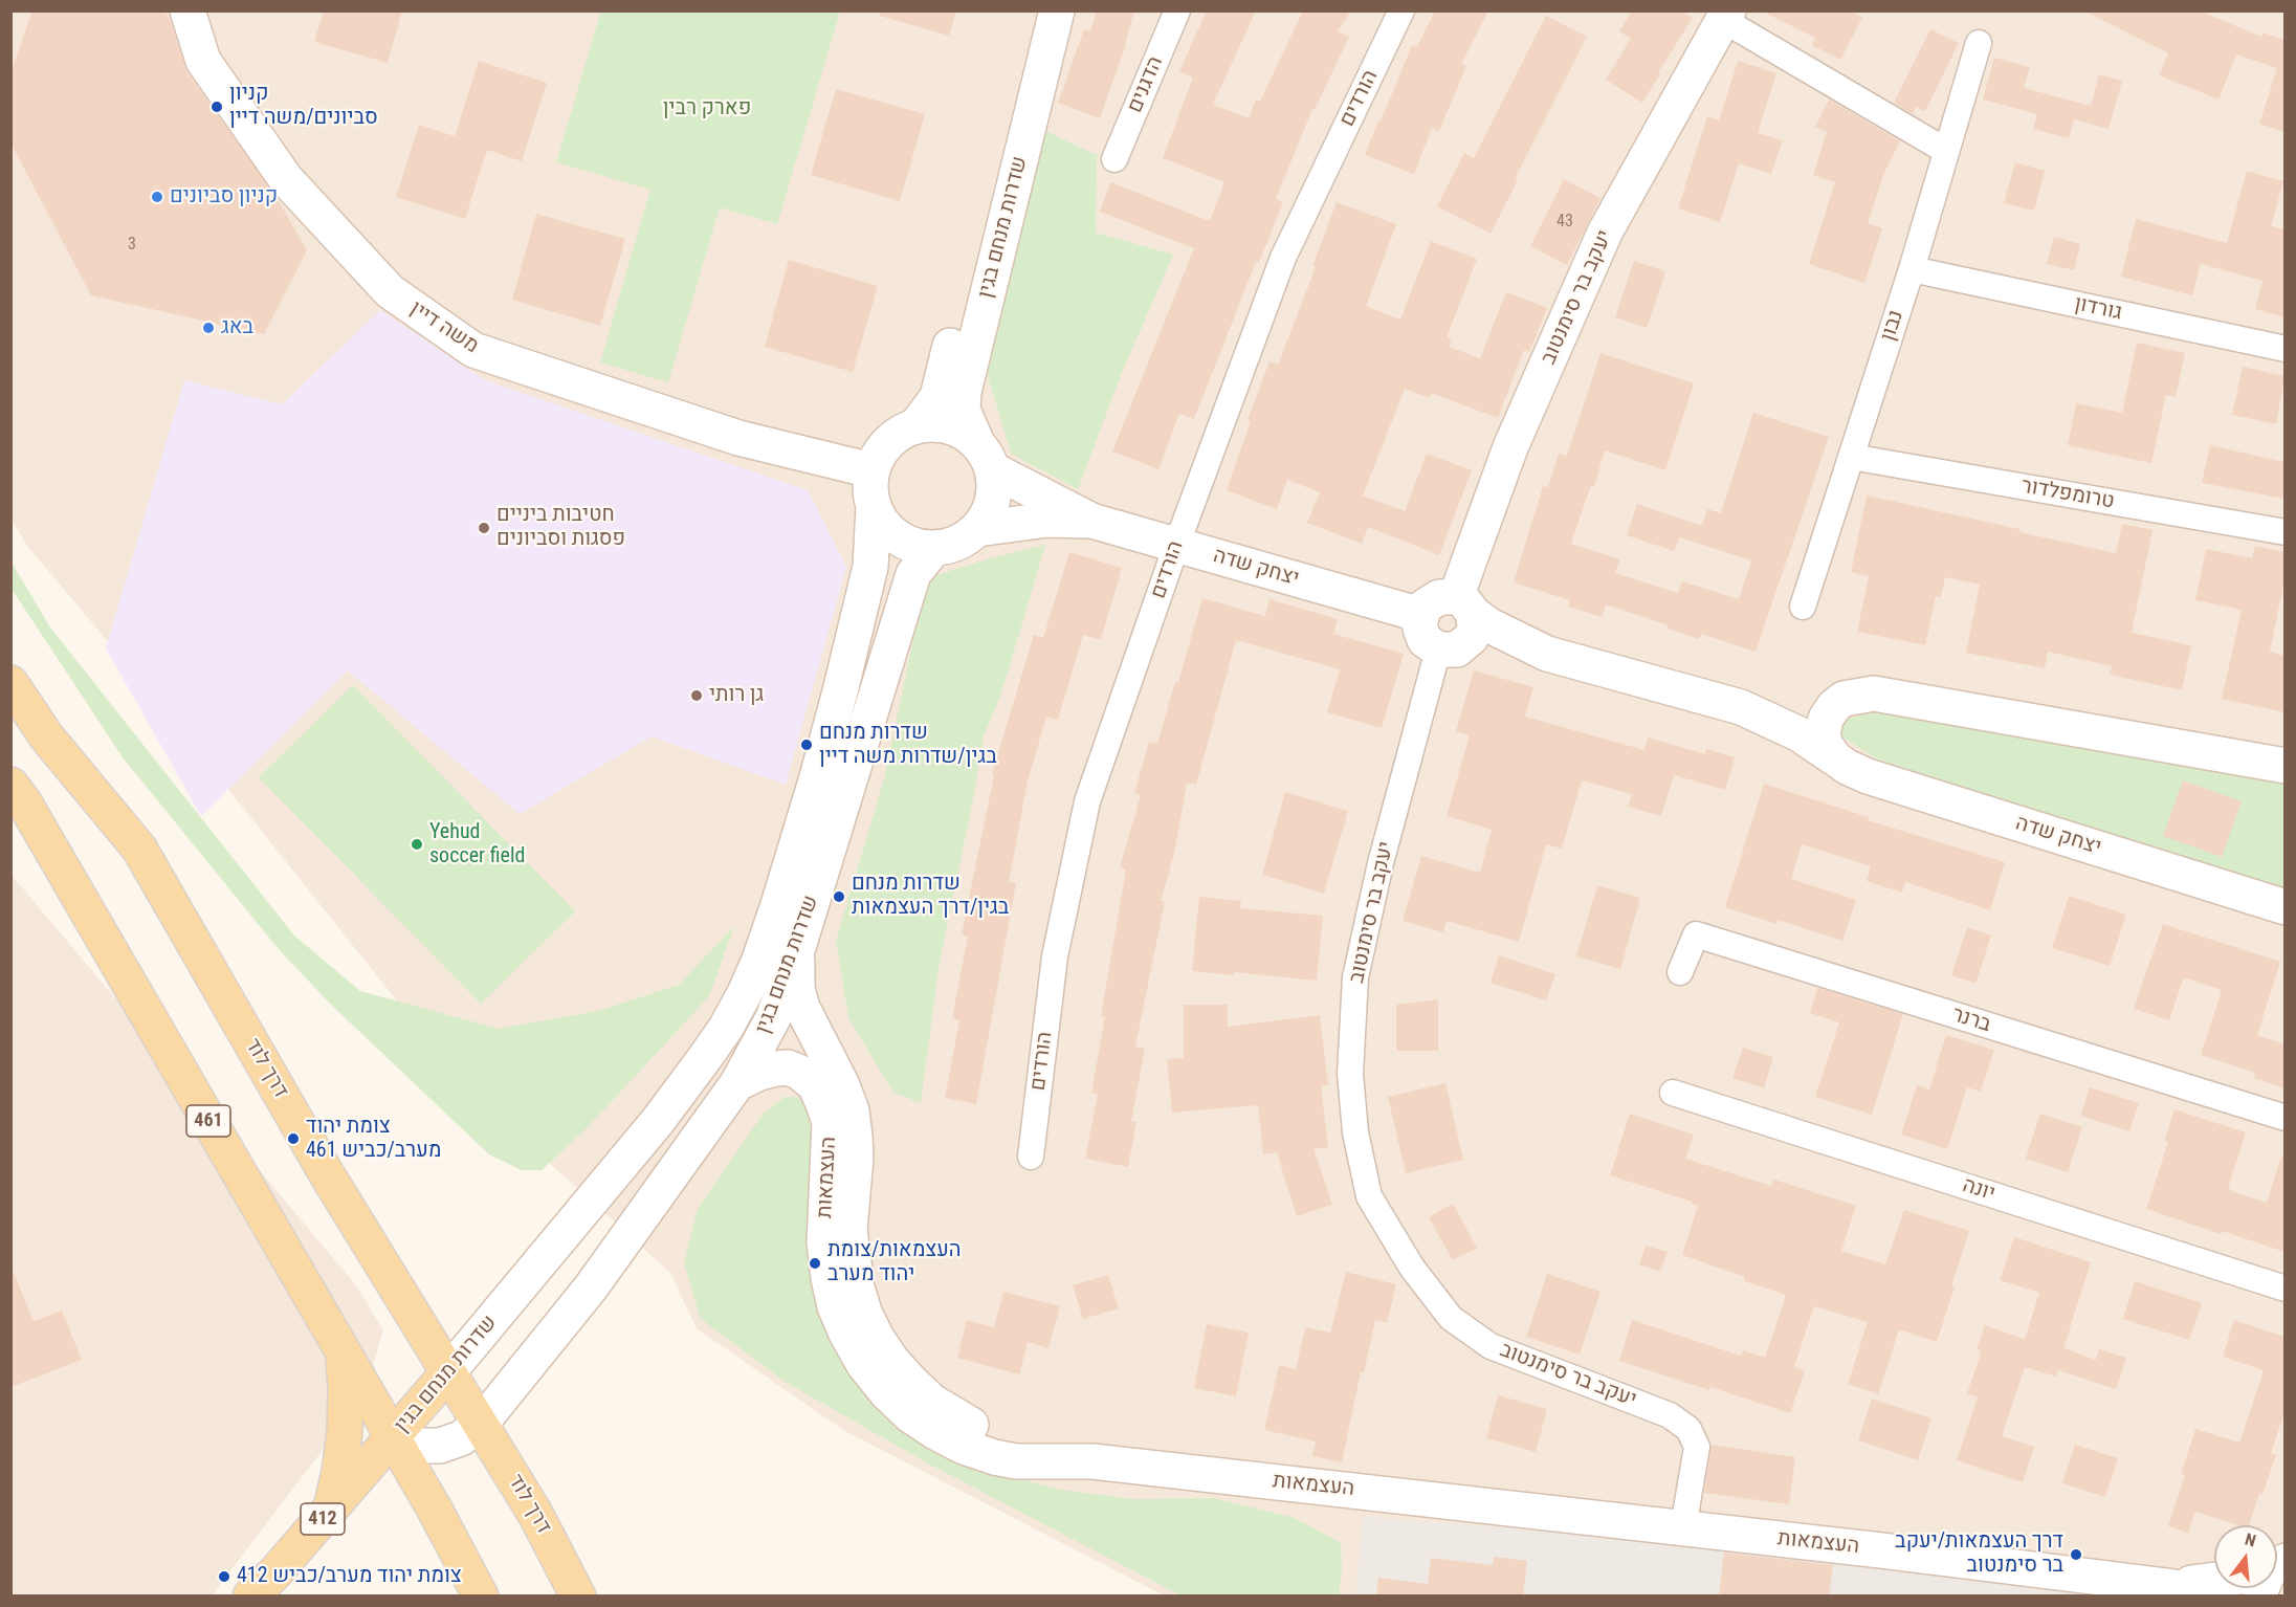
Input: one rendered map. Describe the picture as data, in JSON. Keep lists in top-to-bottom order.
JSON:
{
  "streets": {
    "main road": [
      "שדרות מנחם בגין",
      "דרך לוד",
      "461",
      "412"
    ],
    "street": [
      "הדגנים",
      "הורדים",
      "יעקב בר סימנטוב",
      "גורדון",
      "נבון",
      "משה דיין",
      "טרומפלדור",
      "יצחק שדה",
      "ברנר",
      "העצמאות",
      "יונה"
    ]
  },
  "crossings": [
    ["הורדים", "יצחק שדה"],
    ["שדרות מנחם בגין", "משה דיין"],
    ["שדרות מנחם בגין", "יצחק שדה"],
    ["שדרות מנחם בגין", "דרך לוד"],
    ["שדרות מנחם בגין", "461"],
    ["שדרות מנחם בגין", "העצמאות"],
    ["שדרות מנחם בגין", "412"],
    ["יעקב בר סימנטוב", "יצחק שדה"],
    ["יעקב בר סימנטוב", "העצמאות"],
    ["גורדון", "נבון"],
    ["נבון", "טרומפלדור"],
    ["משה דיין", "יצחק שדה"],
    ["461", "412"]
  ],
  "parks": ["פארק רבין"],
  "places": [
    "קניון סביונים/משה דיין",
    "קניון סביונים",
    "באג",
    "חטיבות ביניים פסגות וסביונים",
    "גן רותי",
    "שדרות מנחם בגין/שדרות משה דיין",
    "Yehud soccer field",
    "שדרות מנחם בגין/דרך העצמאות",
    "צומת יהוד מערב/כביש 461",
    "העצמאות/צומת יהוד מערב",
    "דרך העצמאות/יעקב בר סימנטוב",
    "צומת יהוד מערב/כביש 412"
  ],
  "house_numbers": ["43", "3"],
  "north": "top"
}
